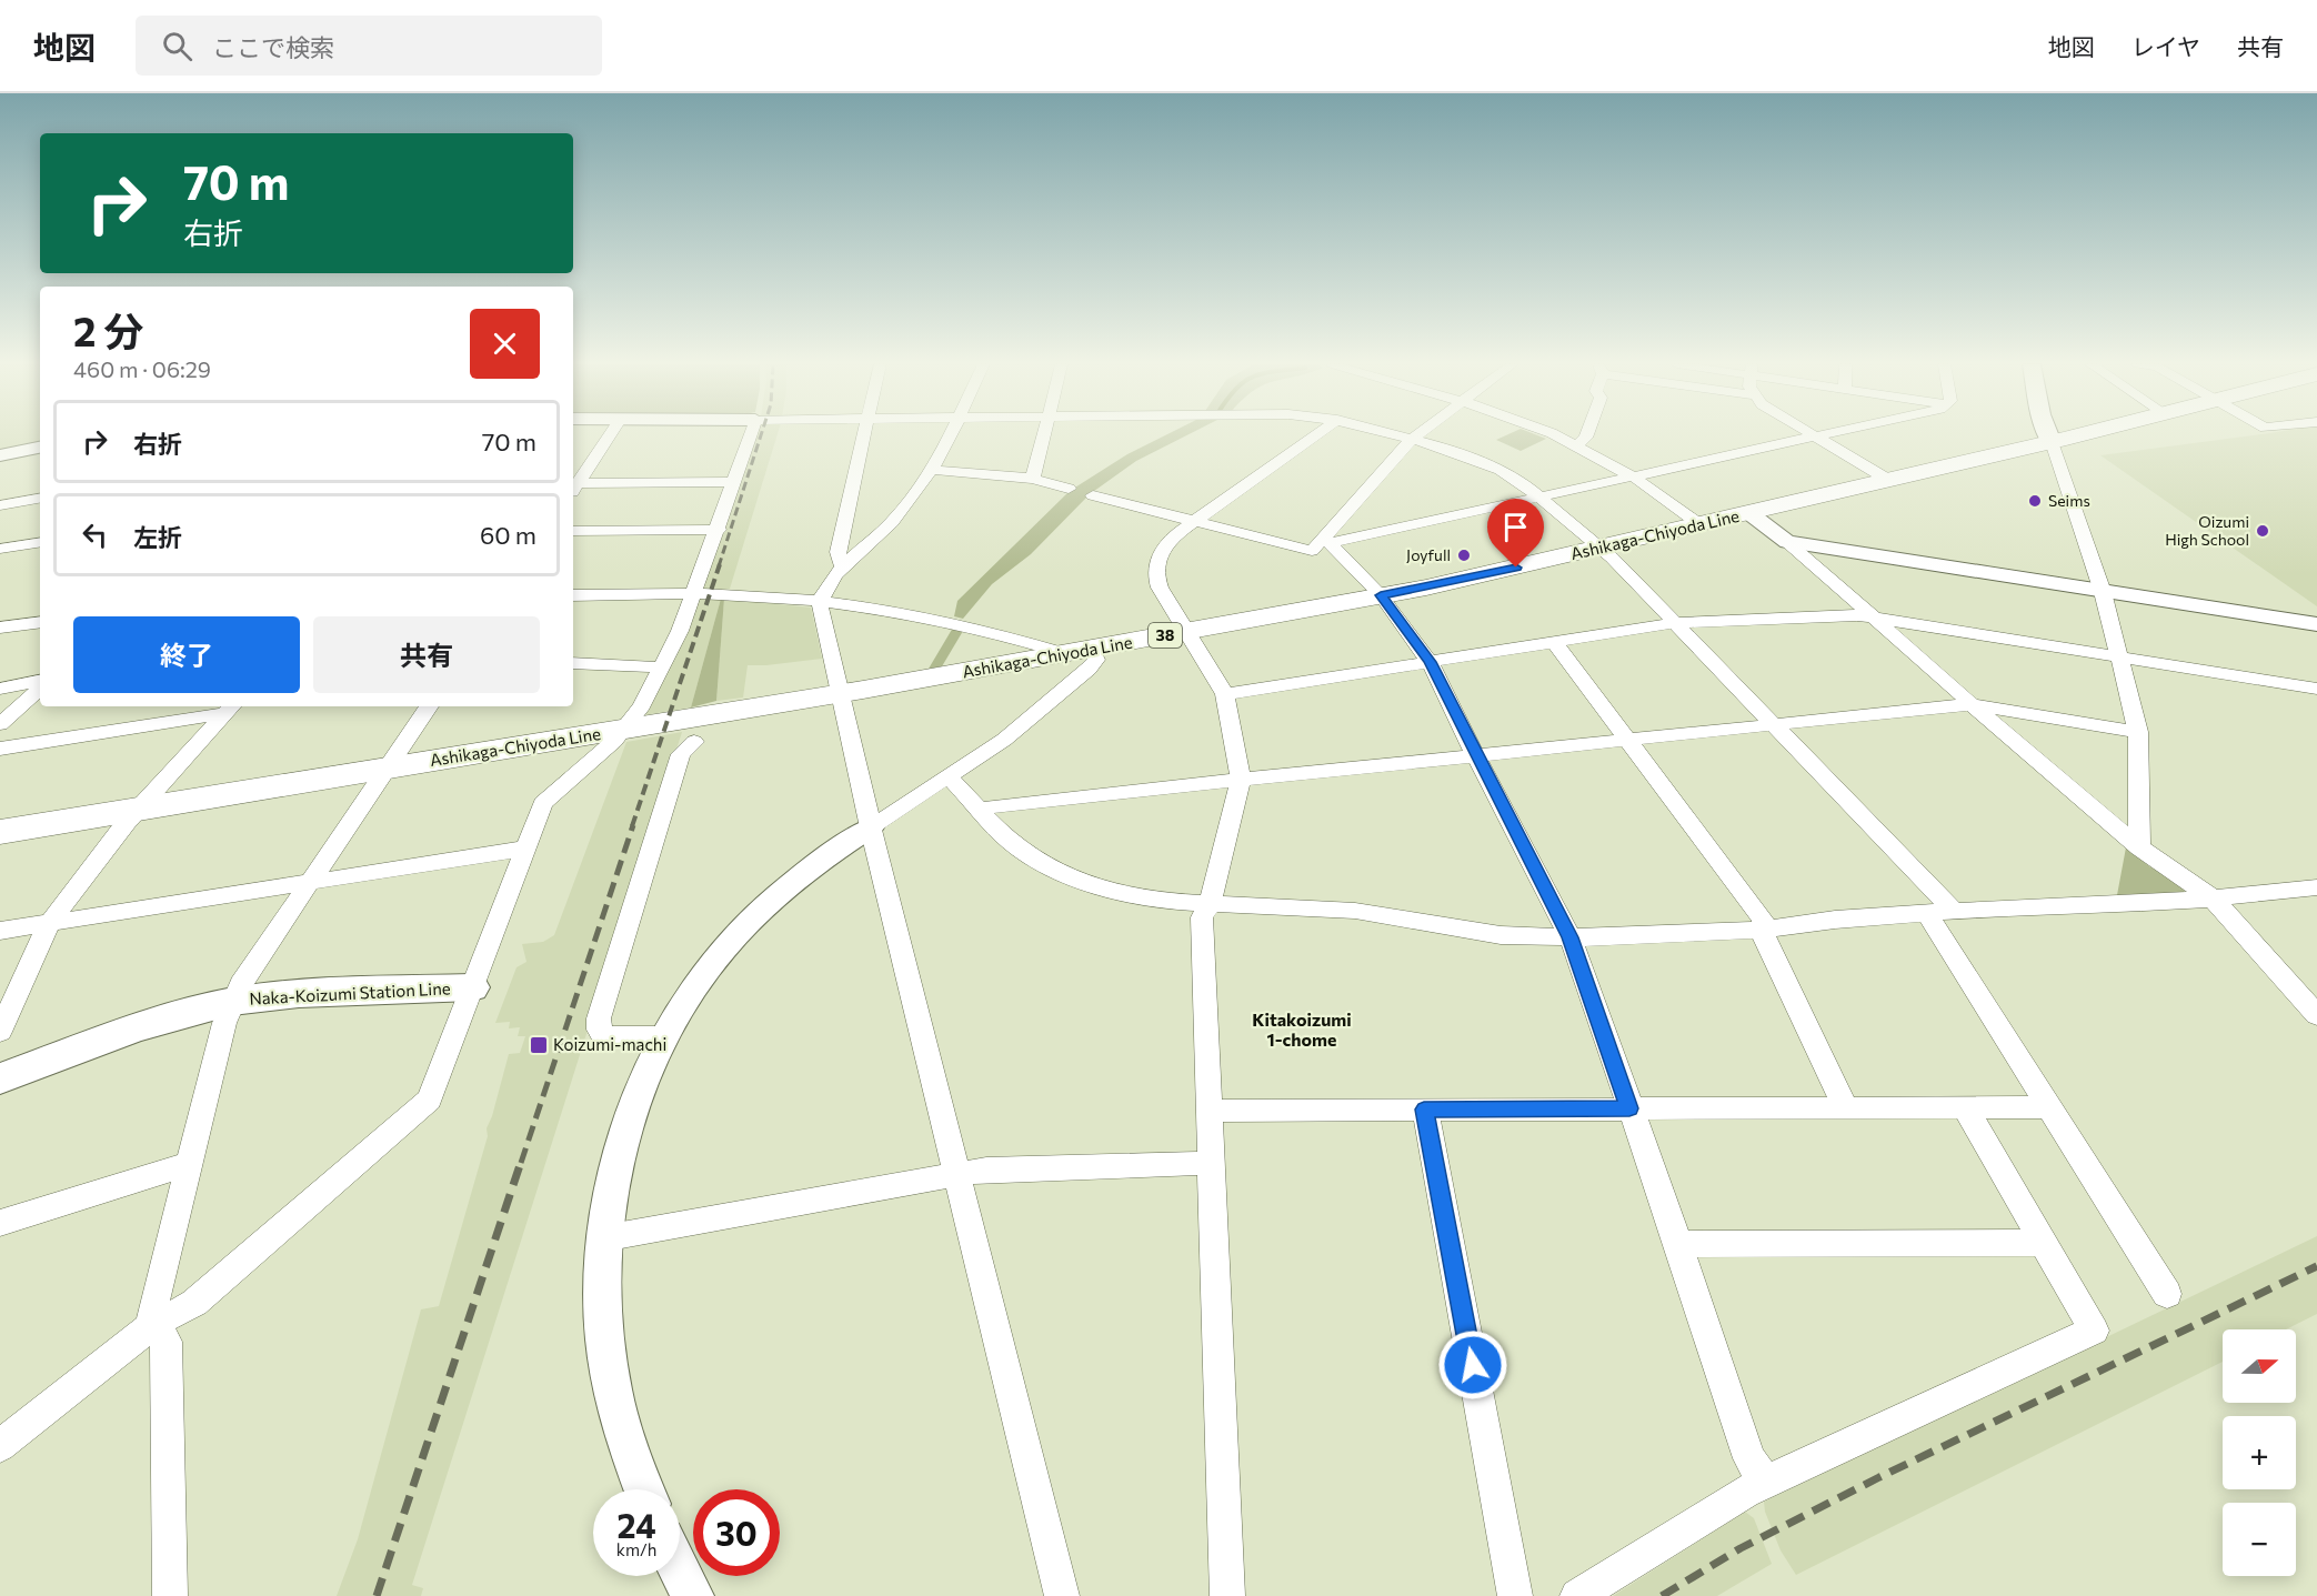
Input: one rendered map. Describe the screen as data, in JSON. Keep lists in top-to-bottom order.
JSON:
{
  "streets": {
    "main road": ["Ashikaga-Chiyoda Line", "38", "Naka-Koizumi Station Line"]
  },
  "districts": ["Kitakoizumi 1-chome"],
  "places": {
    "other": ["Seims", "Oizumi High School", "Joyfull"],
    "transit": ["Koizumi-machi"]
  },
  "north": "right",
  "page": {
    "header": "地図",
    "search": "ここで検索",
    "nav": ["地図", "レイヤ", "共有"],
    "turn": ["70 m", "右折"],
    "heading": ["2 分", "460 m · 06:29"],
    "list": [
      {
        "name": "右折",
        "value": "70 m"
      },
      {
        "name": "左折",
        "value": "60 m"
      }
    ],
    "buttons": ["終了", "共有"],
    "map_buttons": ["+", "−"],
    "speed": "24 km/h",
    "limit": "30"
  }
}
